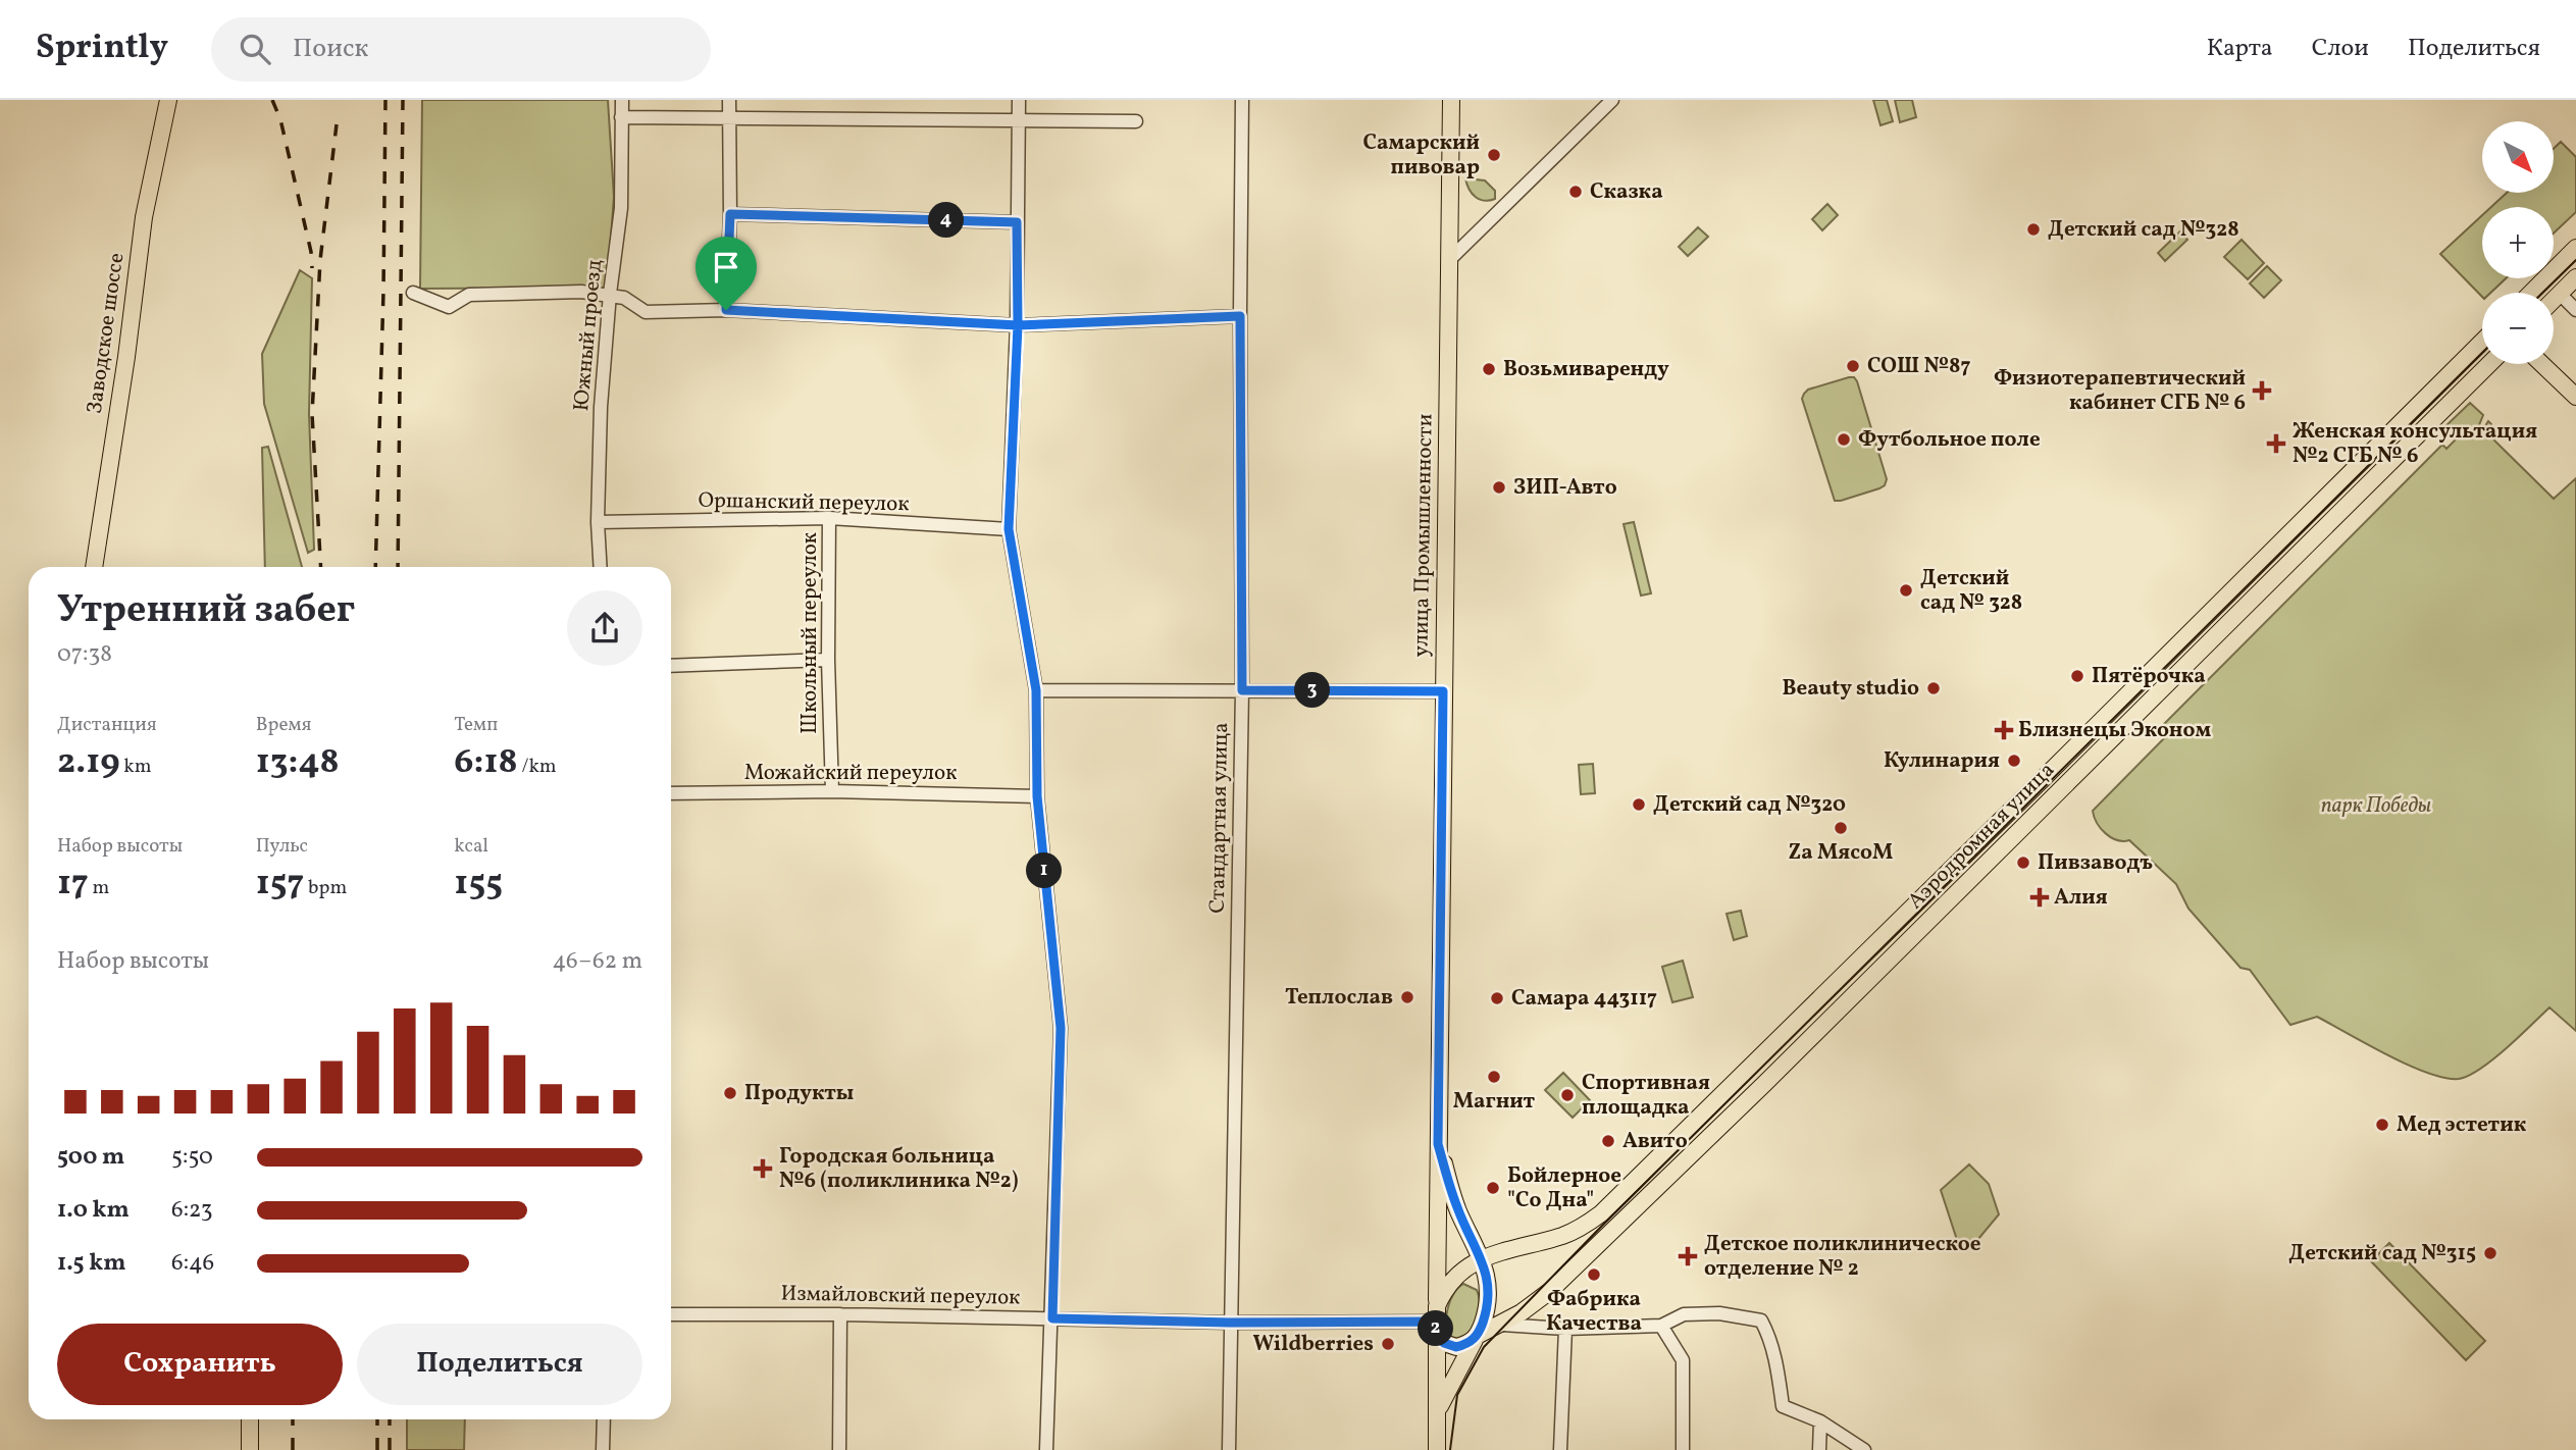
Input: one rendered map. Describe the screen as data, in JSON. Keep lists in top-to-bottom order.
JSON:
{
  "streets": {
    "main road": ["Заводское шоссе", "улица Промышленности", "Аэродромная улица"],
    "street": [
      "Южный проезд",
      "Оршанский переулок",
      "Школьный переулок",
      "Можайский переулок",
      "Стандартная улица",
      "Измайловский переулок"
    ]
  },
  "crossings": [
    ["Южный проезд", "Оршанский переулок"],
    ["Оршанский переулок", "Школьный переулок"],
    ["улица Промышленности", "Аэродромная улица"],
    ["улица Промышленности", "Измайловский переулок"],
    ["Школьный переулок", "Можайский переулок"],
    ["Стандартная улица", "Измайловский переулок"],
    ["Аэродромная улица", "Измайловский переулок"]
  ],
  "parks": ["парк Победы"],
  "places": {
    "other": [
      "Самарский пивовар",
      "Сказка",
      "Детский сад №328",
      "СОШ №87",
      "Возьмиваренду",
      "Футбольное поле",
      "ЗИП-Авто",
      "Детский сад № 328",
      "Пятёрочка",
      "Beauty studio",
      "Кулинария",
      "Детский сад №320",
      "Za МясоМ",
      "Пивзаводъ",
      "Теплослав",
      "Самара 443117",
      "Магнит",
      "Продукты",
      "Спортивная площадка",
      "Мед эстетик",
      "Авито",
      "Бойлерное \"Со Дна\"",
      "Детский сад №315",
      "Фабрика Качества",
      "Wildberries"
    ],
    "health": [
      "Физиотерапевтический кабинет СГБ № 6",
      "Женская консультация №2 СГБ № 6",
      "Близнецы Эконом",
      "Алия",
      "Городская больница №6 (поликлиника №2)",
      "Детское поликлиническое отделение № 2"
    ]
  },
  "north": "bottom right",
  "page": {
    "header": "Sprintly",
    "search": "Поиск",
    "nav": ["Карта", "Слои", "Поделиться"],
    "map_buttons": ["+", "−"],
    "pins": [
      "4",
      "3",
      "1",
      "2"
    ],
    "heading": ["Утренний забег", "07:38"],
    "stats": [
      ["Дистанция", "2.19 km"],
      ["Время", "13:48"],
      ["Темп", "6:18 /km"],
      ["Набор высоты", "17 m"],
      ["Пульс", "157 bpm"],
      ["kcal", "155"]
    ],
    "chart": ["Набор высоты", "46–62 m"],
    "list": [
      {
        "name": "500 m",
        "note": "5:50"
      },
      {
        "name": "1.0 km",
        "note": "6:23"
      },
      {
        "name": "1.5 km",
        "note": "6:46"
      }
    ],
    "buttons": ["Сохранить", "Поделиться"]
  }
}
